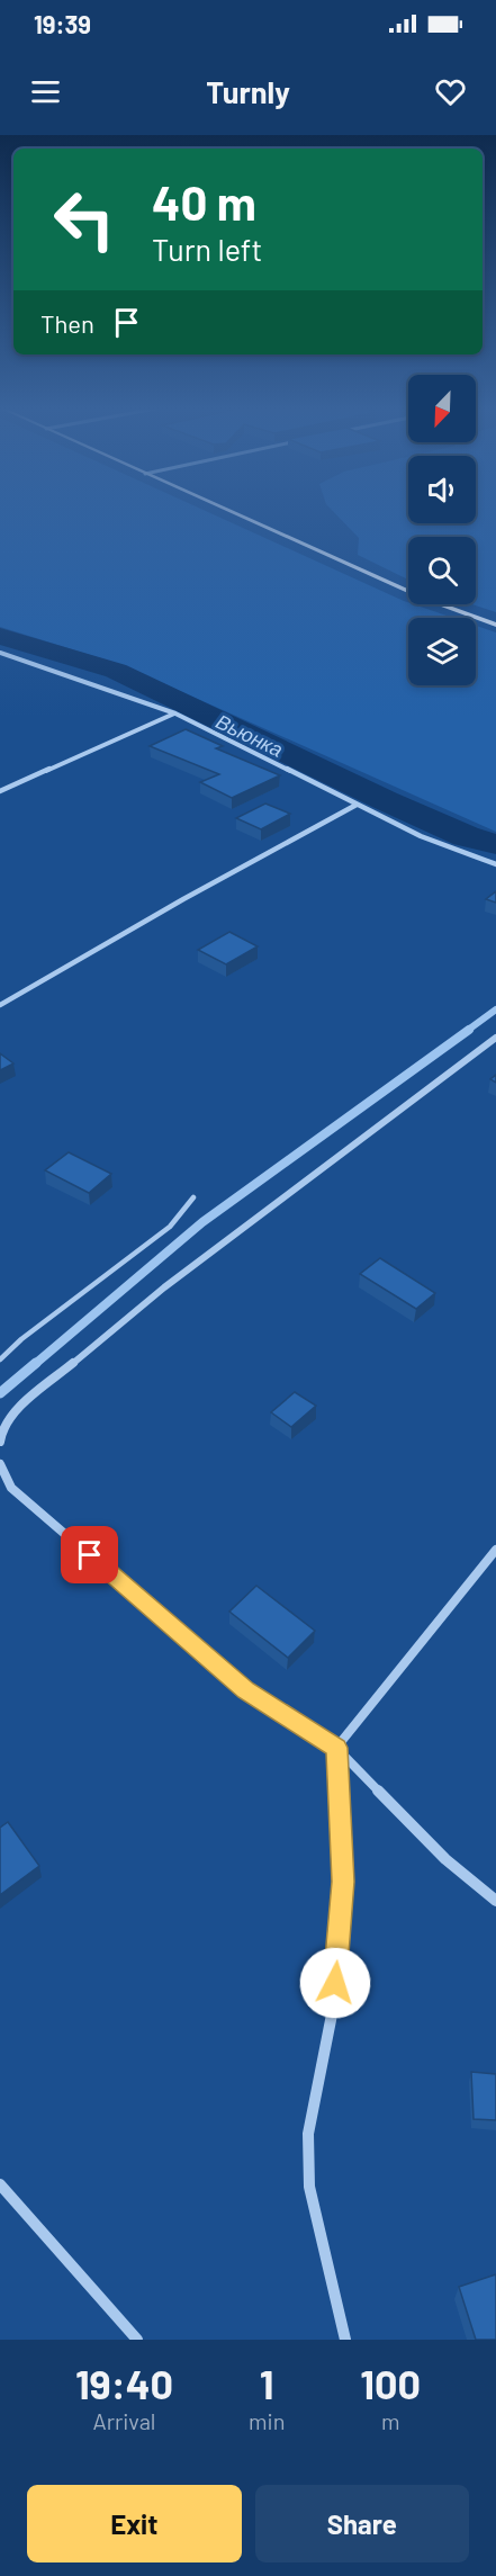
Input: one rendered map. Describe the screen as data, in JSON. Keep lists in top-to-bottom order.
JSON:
{
  "water": ["Вьюнка"],
  "north": "bottom left",
  "page": {
    "status": "19:39",
    "header": "Turnly",
    "turn": ["40 m", "Turn left"],
    "then": "Then",
    "eta": [
      "19:40",
      "Arrival",
      "1",
      "min",
      "100",
      "m"
    ],
    "buttons": ["Exit", "Share"]
  }
}
